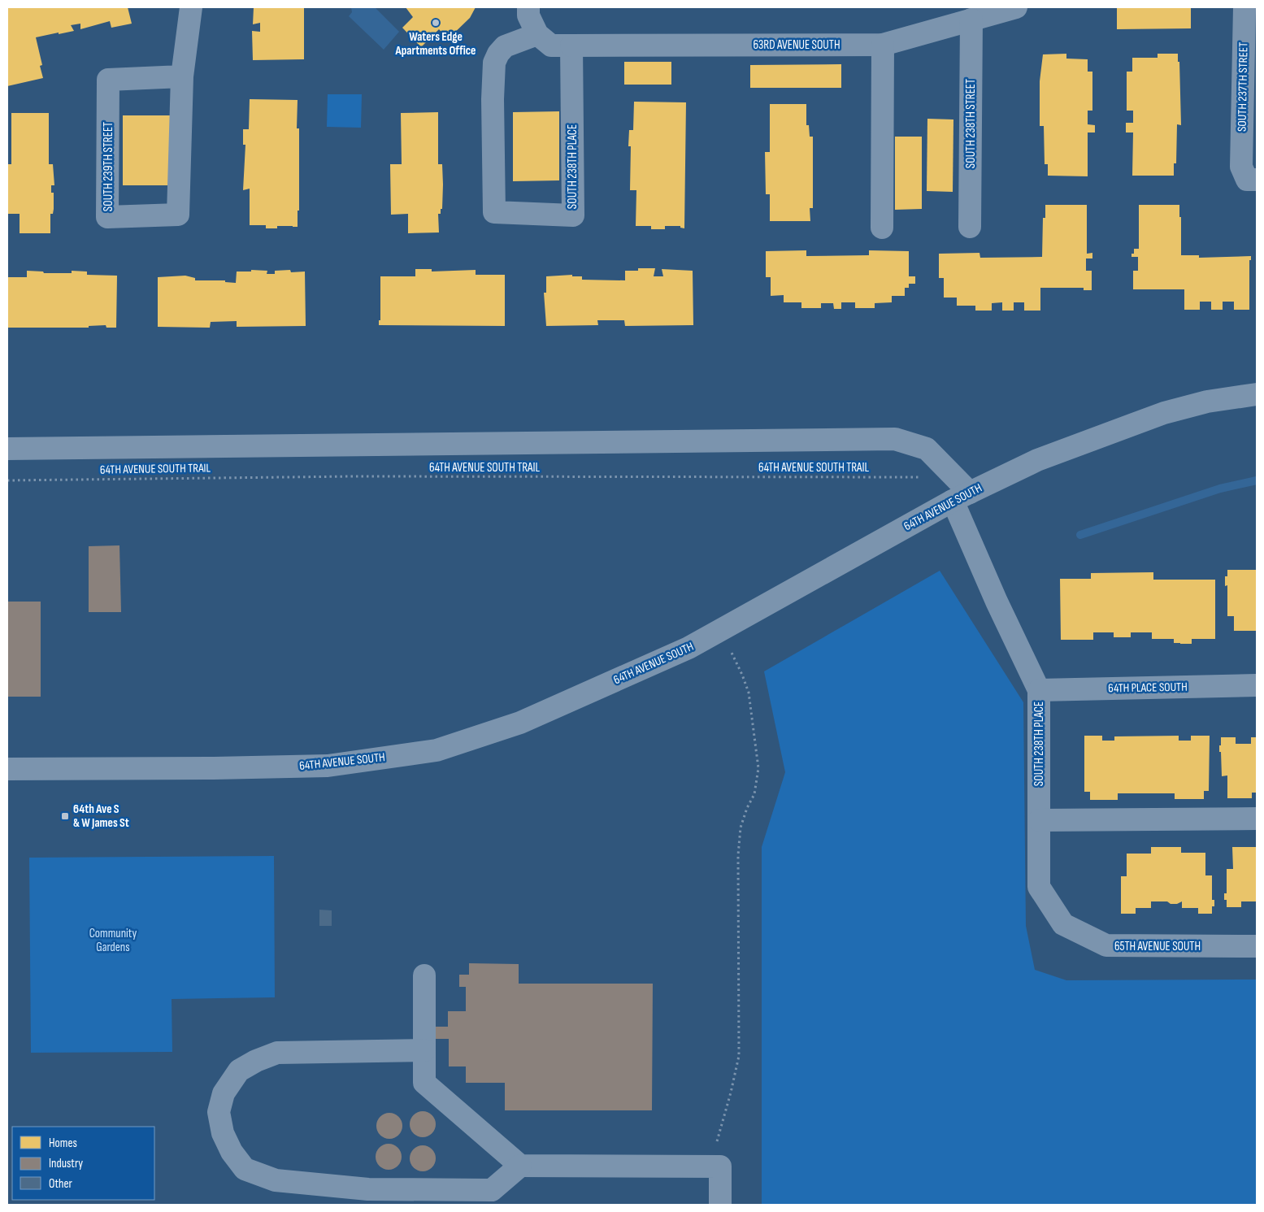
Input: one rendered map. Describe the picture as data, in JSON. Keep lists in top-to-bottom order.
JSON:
{
  "streets": {
    "street": [
      "63RD AVENUE SOUTH",
      "SOUTH 237TH STREET",
      "SOUTH 238TH STREET",
      "SOUTH 239TH STREET",
      "SOUTH 238TH PLACE",
      "64TH AVENUE SOUTH",
      "64TH PLACE SOUTH",
      "65TH AVENUE SOUTH"
    ],
    "path": ["64TH AVENUE SOUTH TRAIL"]
  },
  "crossings": [
    ["63RD AVENUE SOUTH", "SOUTH 238TH STREET"],
    ["63RD AVENUE SOUTH", "SOUTH 238TH PLACE"],
    ["SOUTH 238TH PLACE", "64TH AVENUE SOUTH"],
    ["SOUTH 238TH PLACE", "64TH PLACE SOUTH"],
    ["SOUTH 238TH PLACE", "65TH AVENUE SOUTH"]
  ],
  "parks": ["Community Gardens"],
  "places": {
    "other": ["Waters Edge Apartments Office"],
    "transit": ["64th Ave S & W James St"]
  },
  "legend": ["Homes", "Industry", "Other"]
}
